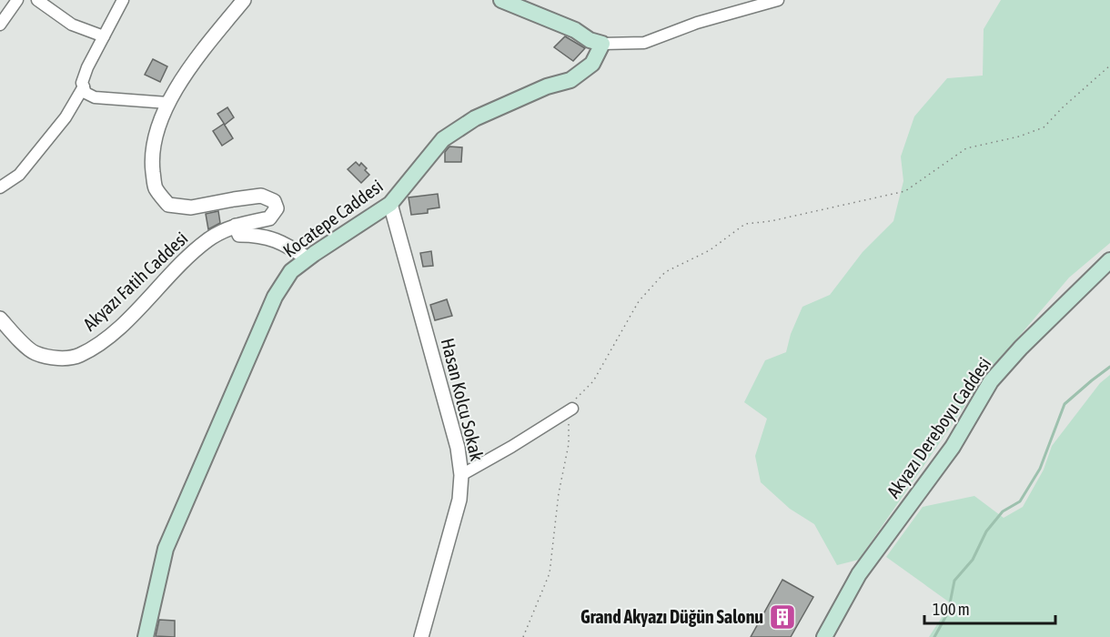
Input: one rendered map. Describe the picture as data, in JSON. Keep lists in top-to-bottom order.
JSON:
{
  "streets": {
    "main road": ["Kocatepe Caddesi", "Akyazı Dereboyu Caddesi"],
    "street": ["Akyazı Fatih Caddesi", "Hasan Kolcu Sokak"]
  },
  "crossings": [
    ["Kocatepe Caddesi", "Hasan Kolcu Sokak"]
  ],
  "places": {
    "building": ["Grand Akyazı Düğün Salonu"]
  },
  "scale_bar": "100 m"
}
